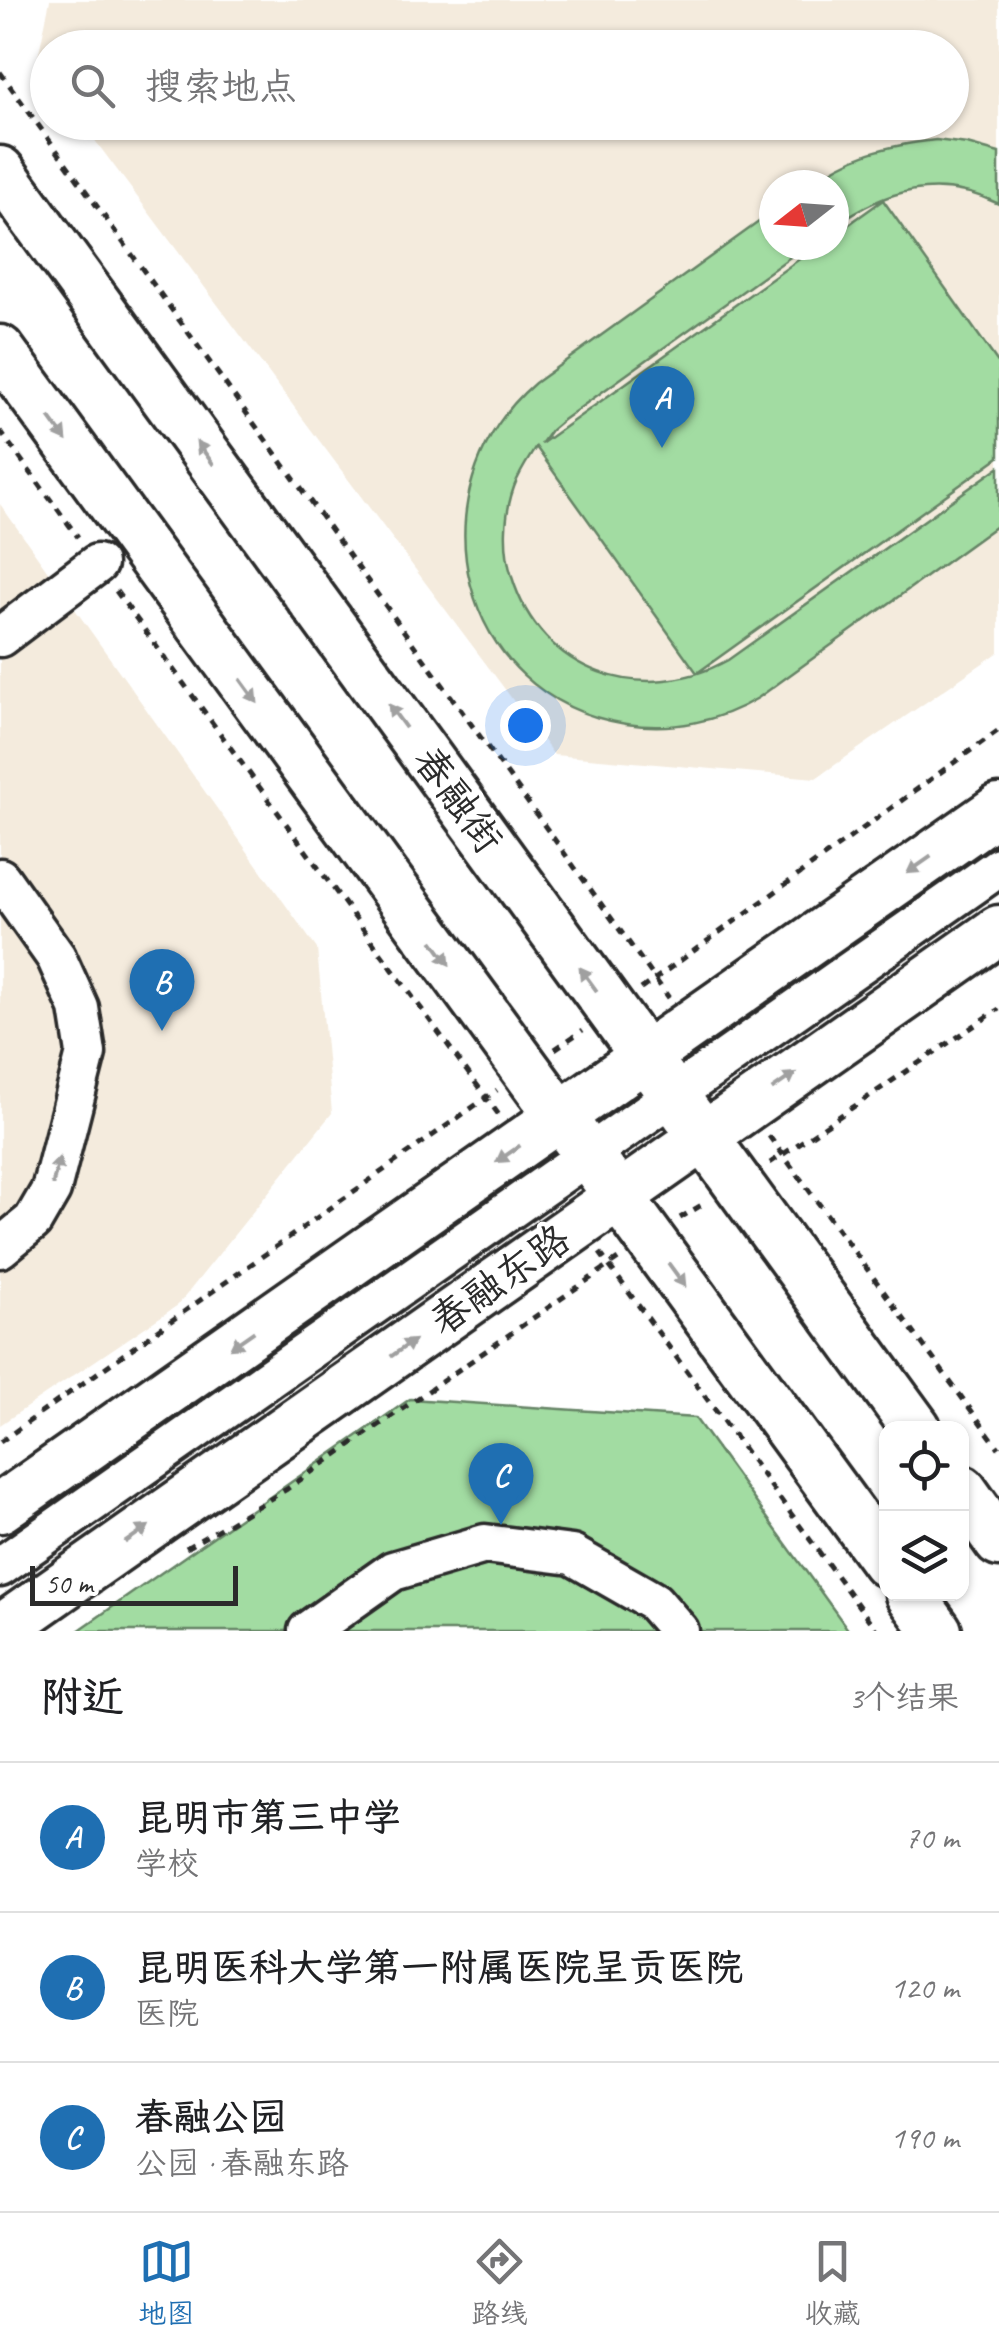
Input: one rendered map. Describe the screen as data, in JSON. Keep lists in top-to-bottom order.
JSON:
{
  "streets": {
    "main road": ["春融街", "春融东路"]
  },
  "crossings": [
    ["春融街", "春融东路"]
  ],
  "scale_bar": "50 m",
  "north": "left",
  "page": {
    "search": "搜索地点",
    "pins": ["A", "B", "C"],
    "scale": "50 m",
    "heading": ["附近", "3个结果"],
    "list": [
      {
        "mark": "A",
        "name": "昆明市第三中学",
        "note": "学校",
        "value": "70 m"
      },
      {
        "mark": "B",
        "name": "昆明医科大学第一附属医院呈贡医院",
        "note": "医院",
        "value": "120 m"
      },
      {
        "mark": "C",
        "name": "春融公园",
        "note": "公园 · 春融东路",
        "value": "190 m"
      }
    ],
    "nav": ["地图", "路线", "收藏"]
  }
}
